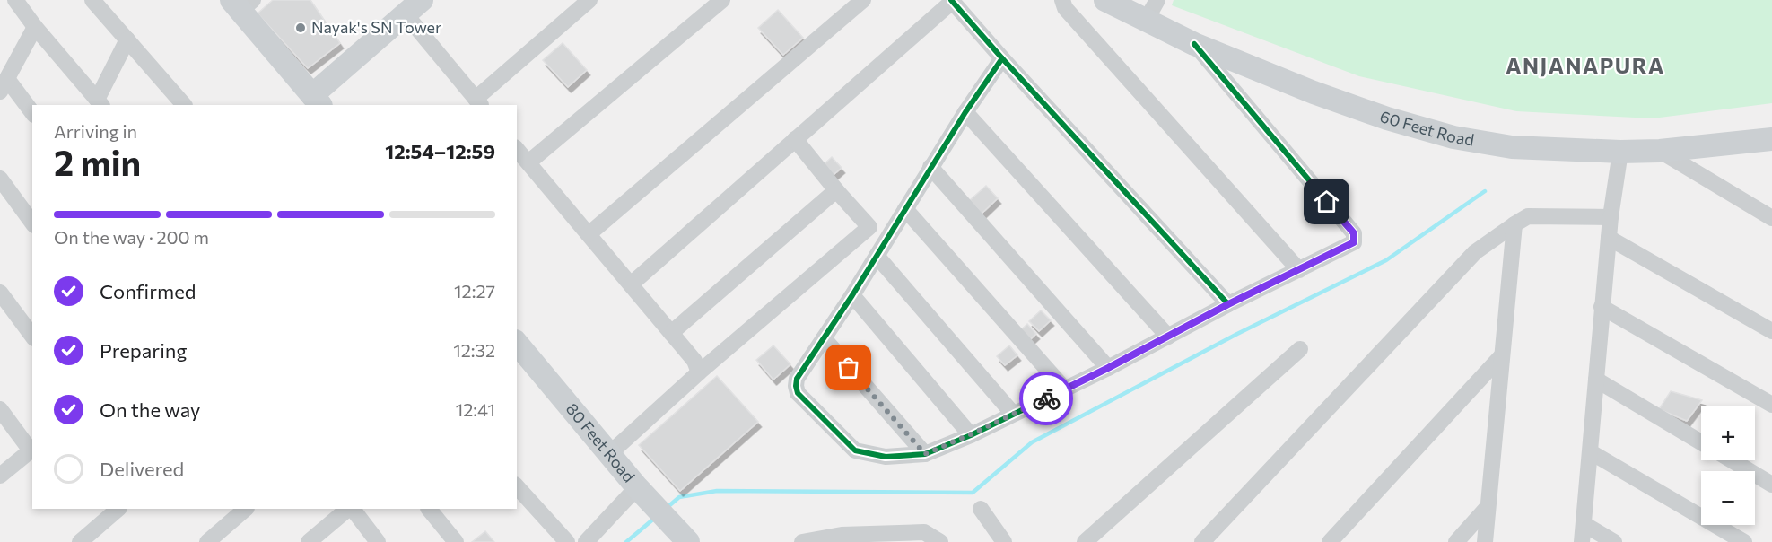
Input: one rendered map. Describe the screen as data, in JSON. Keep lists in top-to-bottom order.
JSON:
{
  "streets": {
    "street": ["60 Feet Road", "80 Feet Road"]
  },
  "districts": ["ANJANAPURA"],
  "places": ["Nayak's SN Tower"],
  "page": {
    "heading": ["2 min", "Arriving in", "12:54–12:59"],
    "bar": "On the way · 200 m",
    "list": [
      ["Confirmed", "12:27"],
      ["Preparing", "12:32"],
      ["On the way", "12:41"],
      "Delivered"
    ],
    "map_buttons": ["+", "−"]
  }
}
